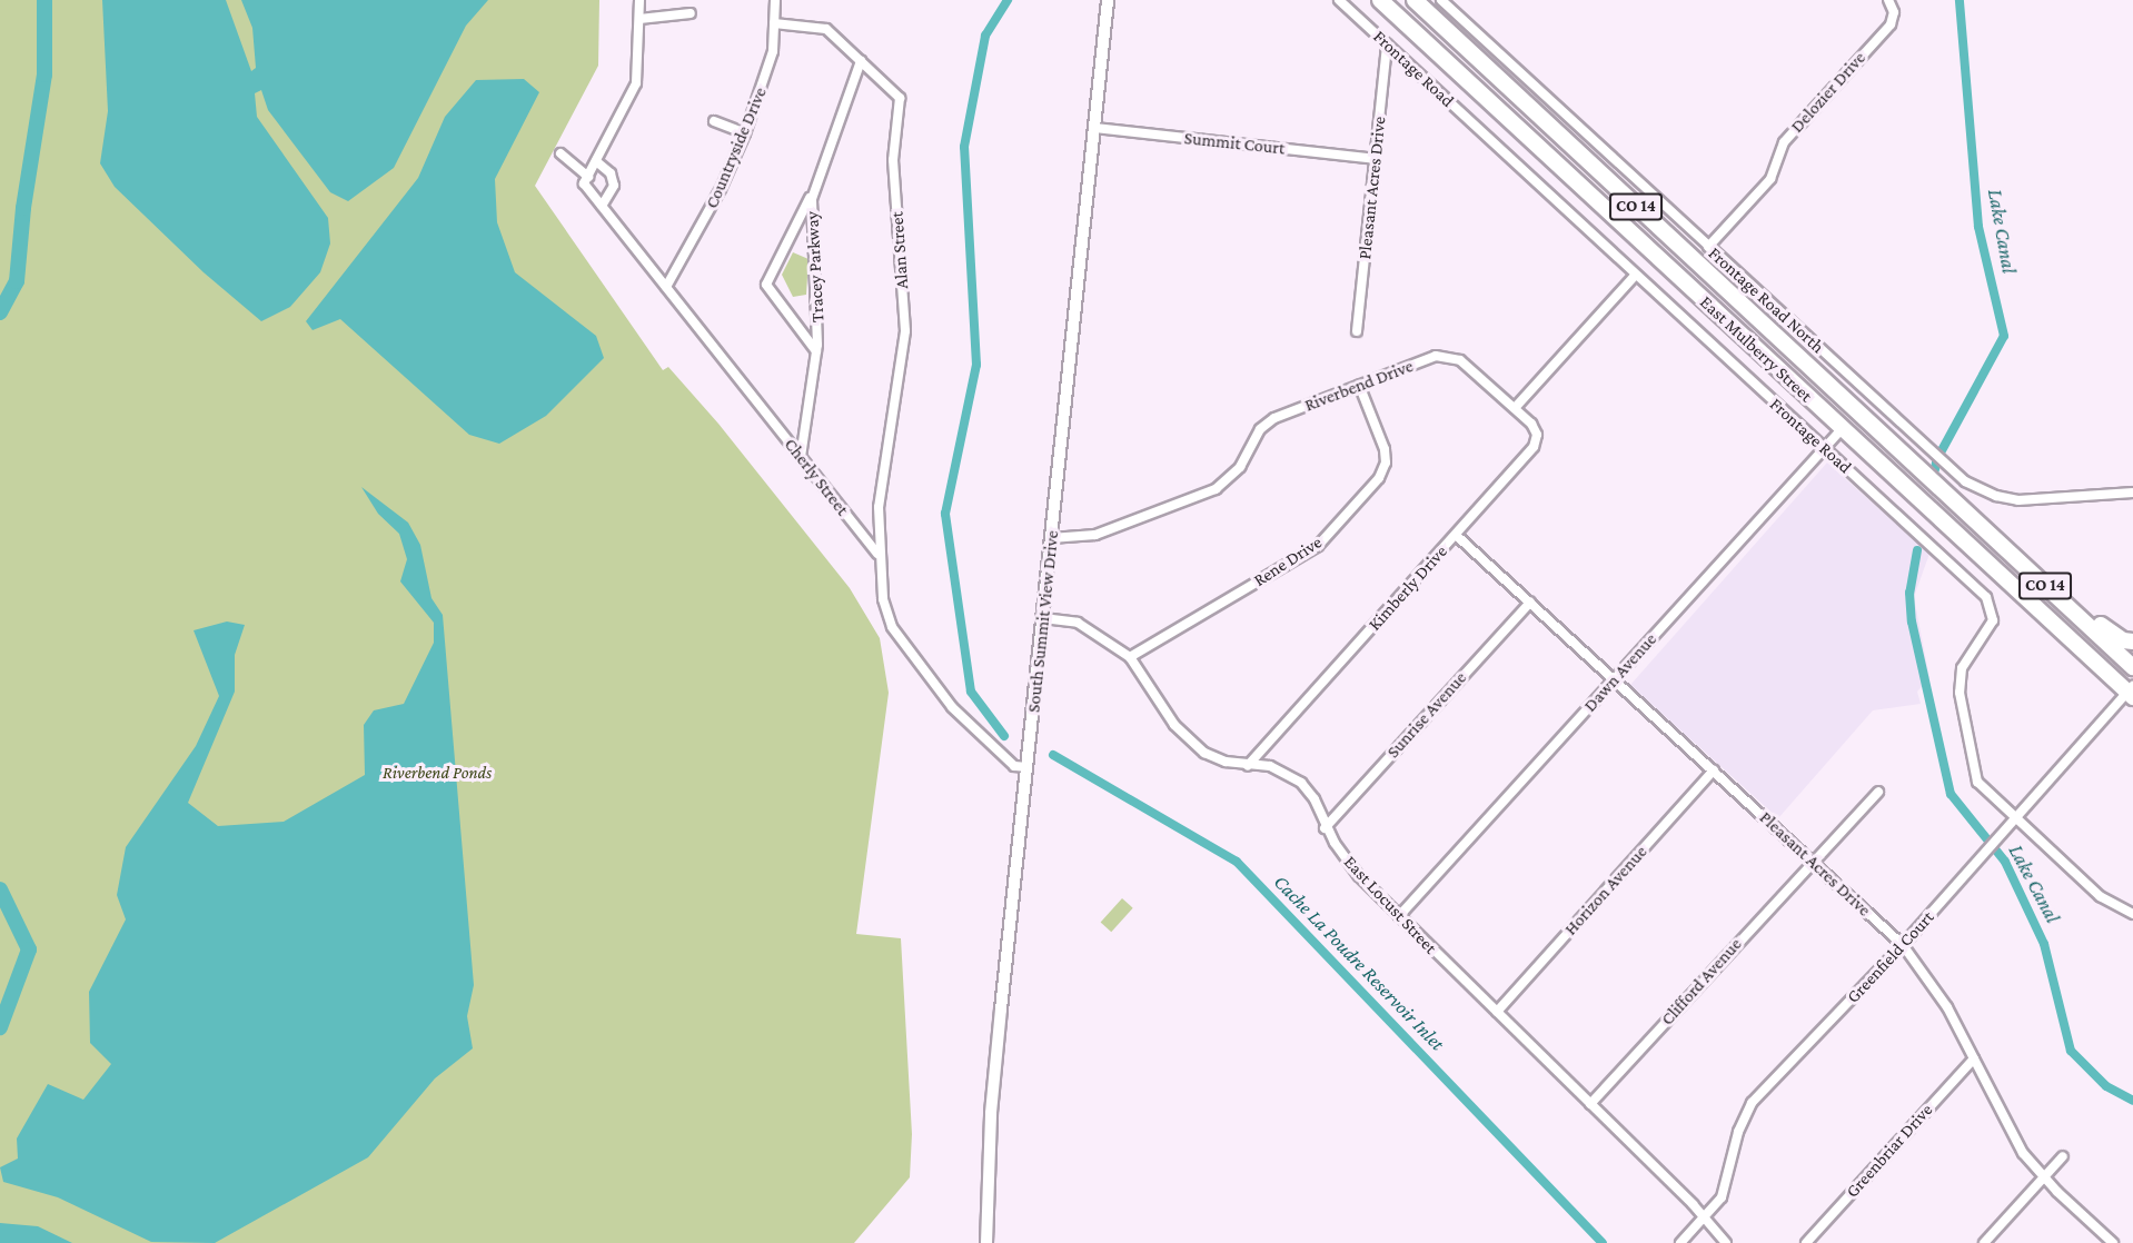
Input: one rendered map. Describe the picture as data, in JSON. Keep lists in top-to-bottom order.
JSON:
{
  "streets": {
    "highway": ["CO 14", "East Mulberry Street"],
    "street": [
      "Frontage Road",
      "Delozier Drive",
      "Summit Court",
      "Countryside Drive",
      "Pleasant Acres Drive",
      "Alan Street",
      "Tracey Parkway",
      "Frontage Road North",
      "Riverbend Drive",
      "Cherly Street",
      "Rene Drive",
      "Kimberly Drive",
      "South Summit View Drive",
      "Dawn Avenue",
      "Sunrise Avenue",
      "Horizon Avenue",
      "East Locust Street",
      "Greenfield Court",
      "Clifford Avenue",
      "Greenbriar Drive"
    ]
  },
  "crossings": [
    ["Frontage Road", "Pleasant Acres Drive"],
    ["Frontage Road", "Dawn Avenue"],
    ["Frontage Road", "Greenfield Court"],
    ["Delozier Drive", "Frontage Road North"],
    ["Summit Court", "Pleasant Acres Drive"],
    ["Summit Court", "South Summit View Drive"],
    ["Countryside Drive", "Alan Street"],
    ["Countryside Drive", "Cherly Street"],
    ["Pleasant Acres Drive", "Kimberly Drive"],
    ["Pleasant Acres Drive", "Dawn Avenue"],
    ["Pleasant Acres Drive", "Sunrise Avenue"],
    ["Pleasant Acres Drive", "Horizon Avenue"],
    ["Pleasant Acres Drive", "Greenfield Court"],
    ["Pleasant Acres Drive", "Clifford Avenue"],
    ["Pleasant Acres Drive", "Greenbriar Drive"],
    ["Alan Street", "Tracey Parkway"],
    ["Alan Street", "Cherly Street"],
    ["Tracey Parkway", "Cherly Street"],
    ["East Mulberry Street", "Dawn Avenue"],
    ["East Mulberry Street", "Greenfield Court"],
    ["Riverbend Drive", "Rene Drive"],
    ["Riverbend Drive", "Kimberly Drive"],
    ["Riverbend Drive", "South Summit View Drive"],
    ["Rene Drive", "East Locust Street"],
    ["Kimberly Drive", "East Locust Street"],
    ["South Summit View Drive", "East Locust Street"],
    ["Dawn Avenue", "East Locust Street"],
    ["Sunrise Avenue", "East Locust Street"],
    ["Horizon Avenue", "East Locust Street"],
    ["East Locust Street", "Greenfield Court"],
    ["East Locust Street", "Clifford Avenue"]
  ],
  "water": ["Lake Canal", "Cache La Poudre Reservoir Inlet"],
  "parks": ["Riverbend Ponds"]
}
